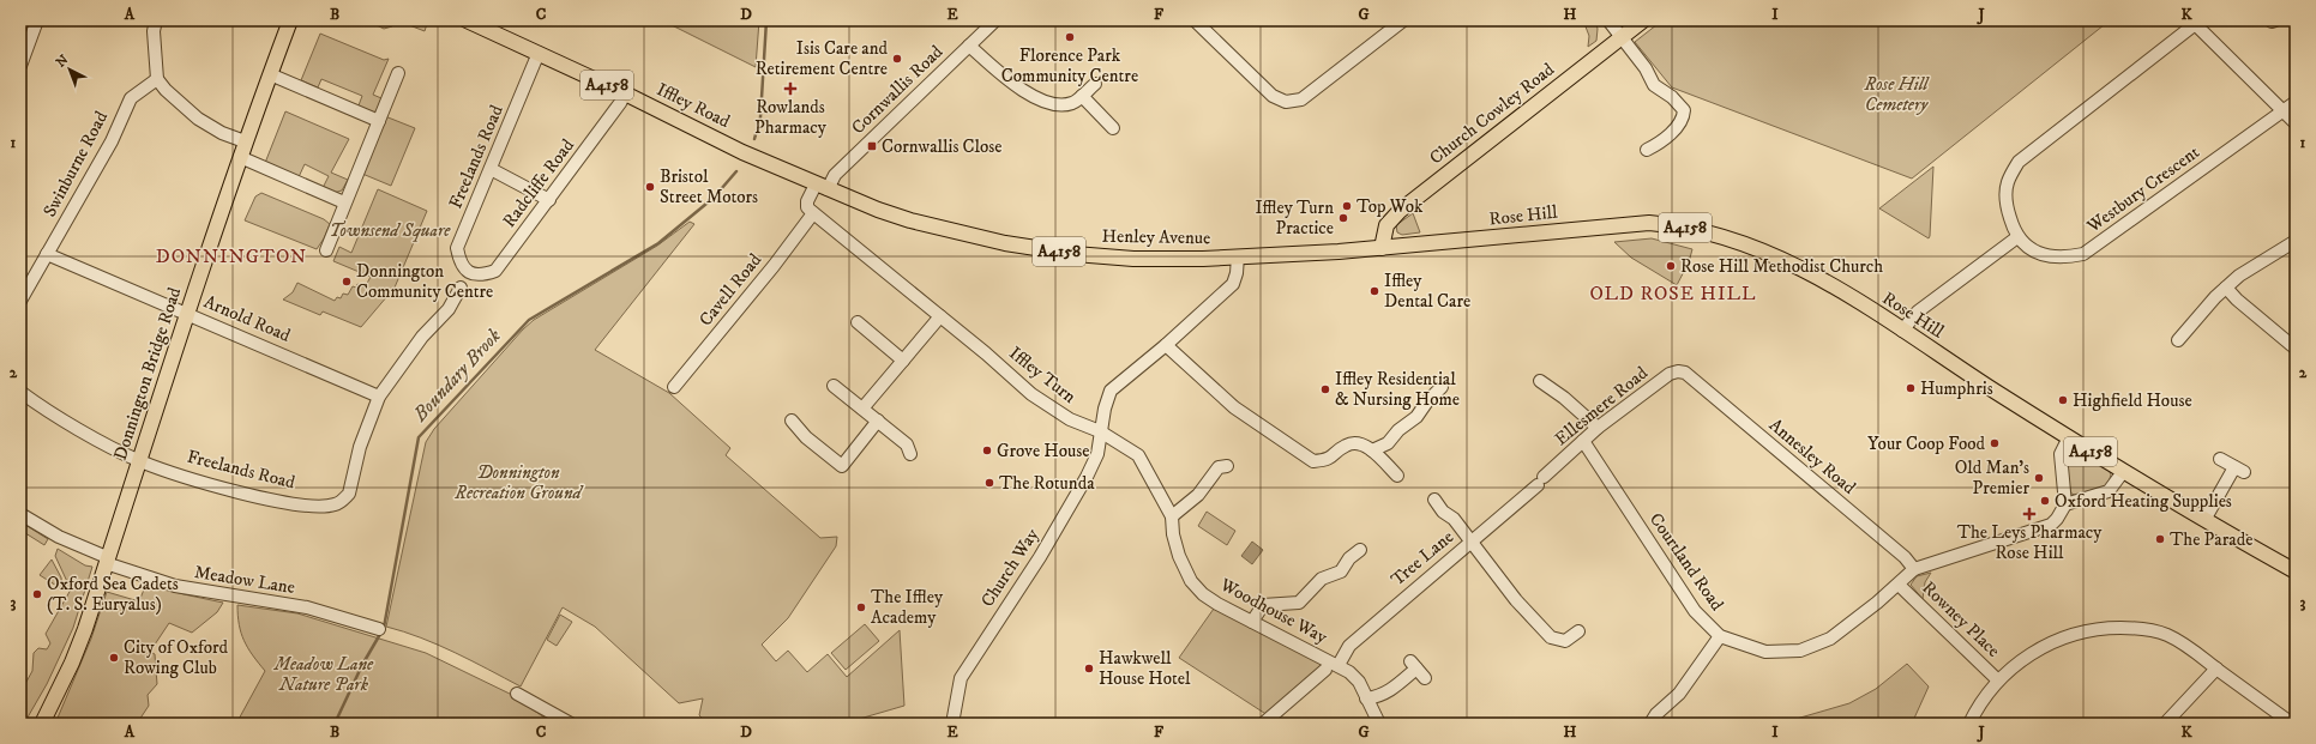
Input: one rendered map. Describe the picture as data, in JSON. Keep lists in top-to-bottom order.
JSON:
{
  "streets": {
    "main road": [
      "A4158",
      "Iffley Road",
      "Church Cowley Road",
      "Rose Hill",
      "Henley Avenue",
      "Donnington Bridge Road"
    ],
    "street": [
      "Cornwallis Road",
      "Freelands Road",
      "Swinburne Road",
      "Radcliffe Road",
      "Westbury Crescent",
      "Cavell Road",
      "Arnold Road",
      "Iffley Turn",
      "Ellesmere Road",
      "Annesley Road",
      "Tree Lane",
      "Courtland Road",
      "Church Way",
      "Meadow Lane",
      "Woodhouse Way",
      "Rowney Place"
    ]
  },
  "crossings": [
    ["Cornwallis Road", "Henley Avenue"],
    ["Iffley Road", "Freelands Road"],
    ["Iffley Road", "Radcliffe Road"],
    ["Iffley Road", "Henley Avenue"],
    ["Church Cowley Road", "Rose Hill"],
    ["Church Cowley Road", "Henley Avenue"],
    ["Freelands Road", "Radcliffe Road"],
    ["Freelands Road", "Arnold Road"],
    ["Freelands Road", "Donnington Bridge Road"],
    ["Swinburne Road", "Arnold Road"],
    ["Rose Hill", "Henley Avenue"],
    ["Cavell Road", "Iffley Turn"],
    ["Arnold Road", "Donnington Bridge Road"],
    ["Donnington Bridge Road", "Meadow Lane"],
    ["Iffley Turn", "Church Way"],
    ["Iffley Turn", "Woodhouse Way"],
    ["Ellesmere Road", "Annesley Road"],
    ["Ellesmere Road", "Tree Lane"],
    ["Ellesmere Road", "Courtland Road"],
    ["Annesley Road", "Courtland Road"],
    ["Tree Lane", "Woodhouse Way"],
    ["Courtland Road", "Rowney Place"],
    ["Church Way", "Woodhouse Way"]
  ],
  "districts": ["DONNINGTON", "OLD ROSE HILL"],
  "water": ["Boundary Brook"],
  "parks": [
    "Rose Hill Cemetery",
    "Townsend Square",
    "Donnington Recreation Ground",
    "Meadow Lane Nature Park"
  ],
  "places": {
    "other": [
      "Florence Park Community Centre",
      "Isis Care and Retirement Centre",
      "Bristol Street Motors",
      "Top Wok",
      "Iffley Turn Practice",
      "Rose Hill Methodist Church",
      "Donnington Community Centre",
      "Iffley Dental Care",
      "Humphris",
      "Iffley Residential & Nursing Home",
      "Highfield House",
      "Your Coop Food",
      "Grove House",
      "Old Man's Premier",
      "The Rotunda",
      "Oxford Heating Supplies",
      "The Parade",
      "Oxford Sea Cadets (T. S. Euryalus)",
      "The Iffley Academy",
      "City of Oxford Rowing Club",
      "Hawkwell House Hotel"
    ],
    "health": ["Rowlands Pharmacy", "The Leys Pharmacy Rose Hill"],
    "transit": ["Cornwallis Close"]
  },
  "north": "top left",
  "grid": {
    "columns": [
      "A",
      "B",
      "C",
      "D",
      "E",
      "F",
      "G",
      "H",
      "I",
      "J",
      "K"
    ],
    "rows": ["1", "2", "3"]
  }
}
